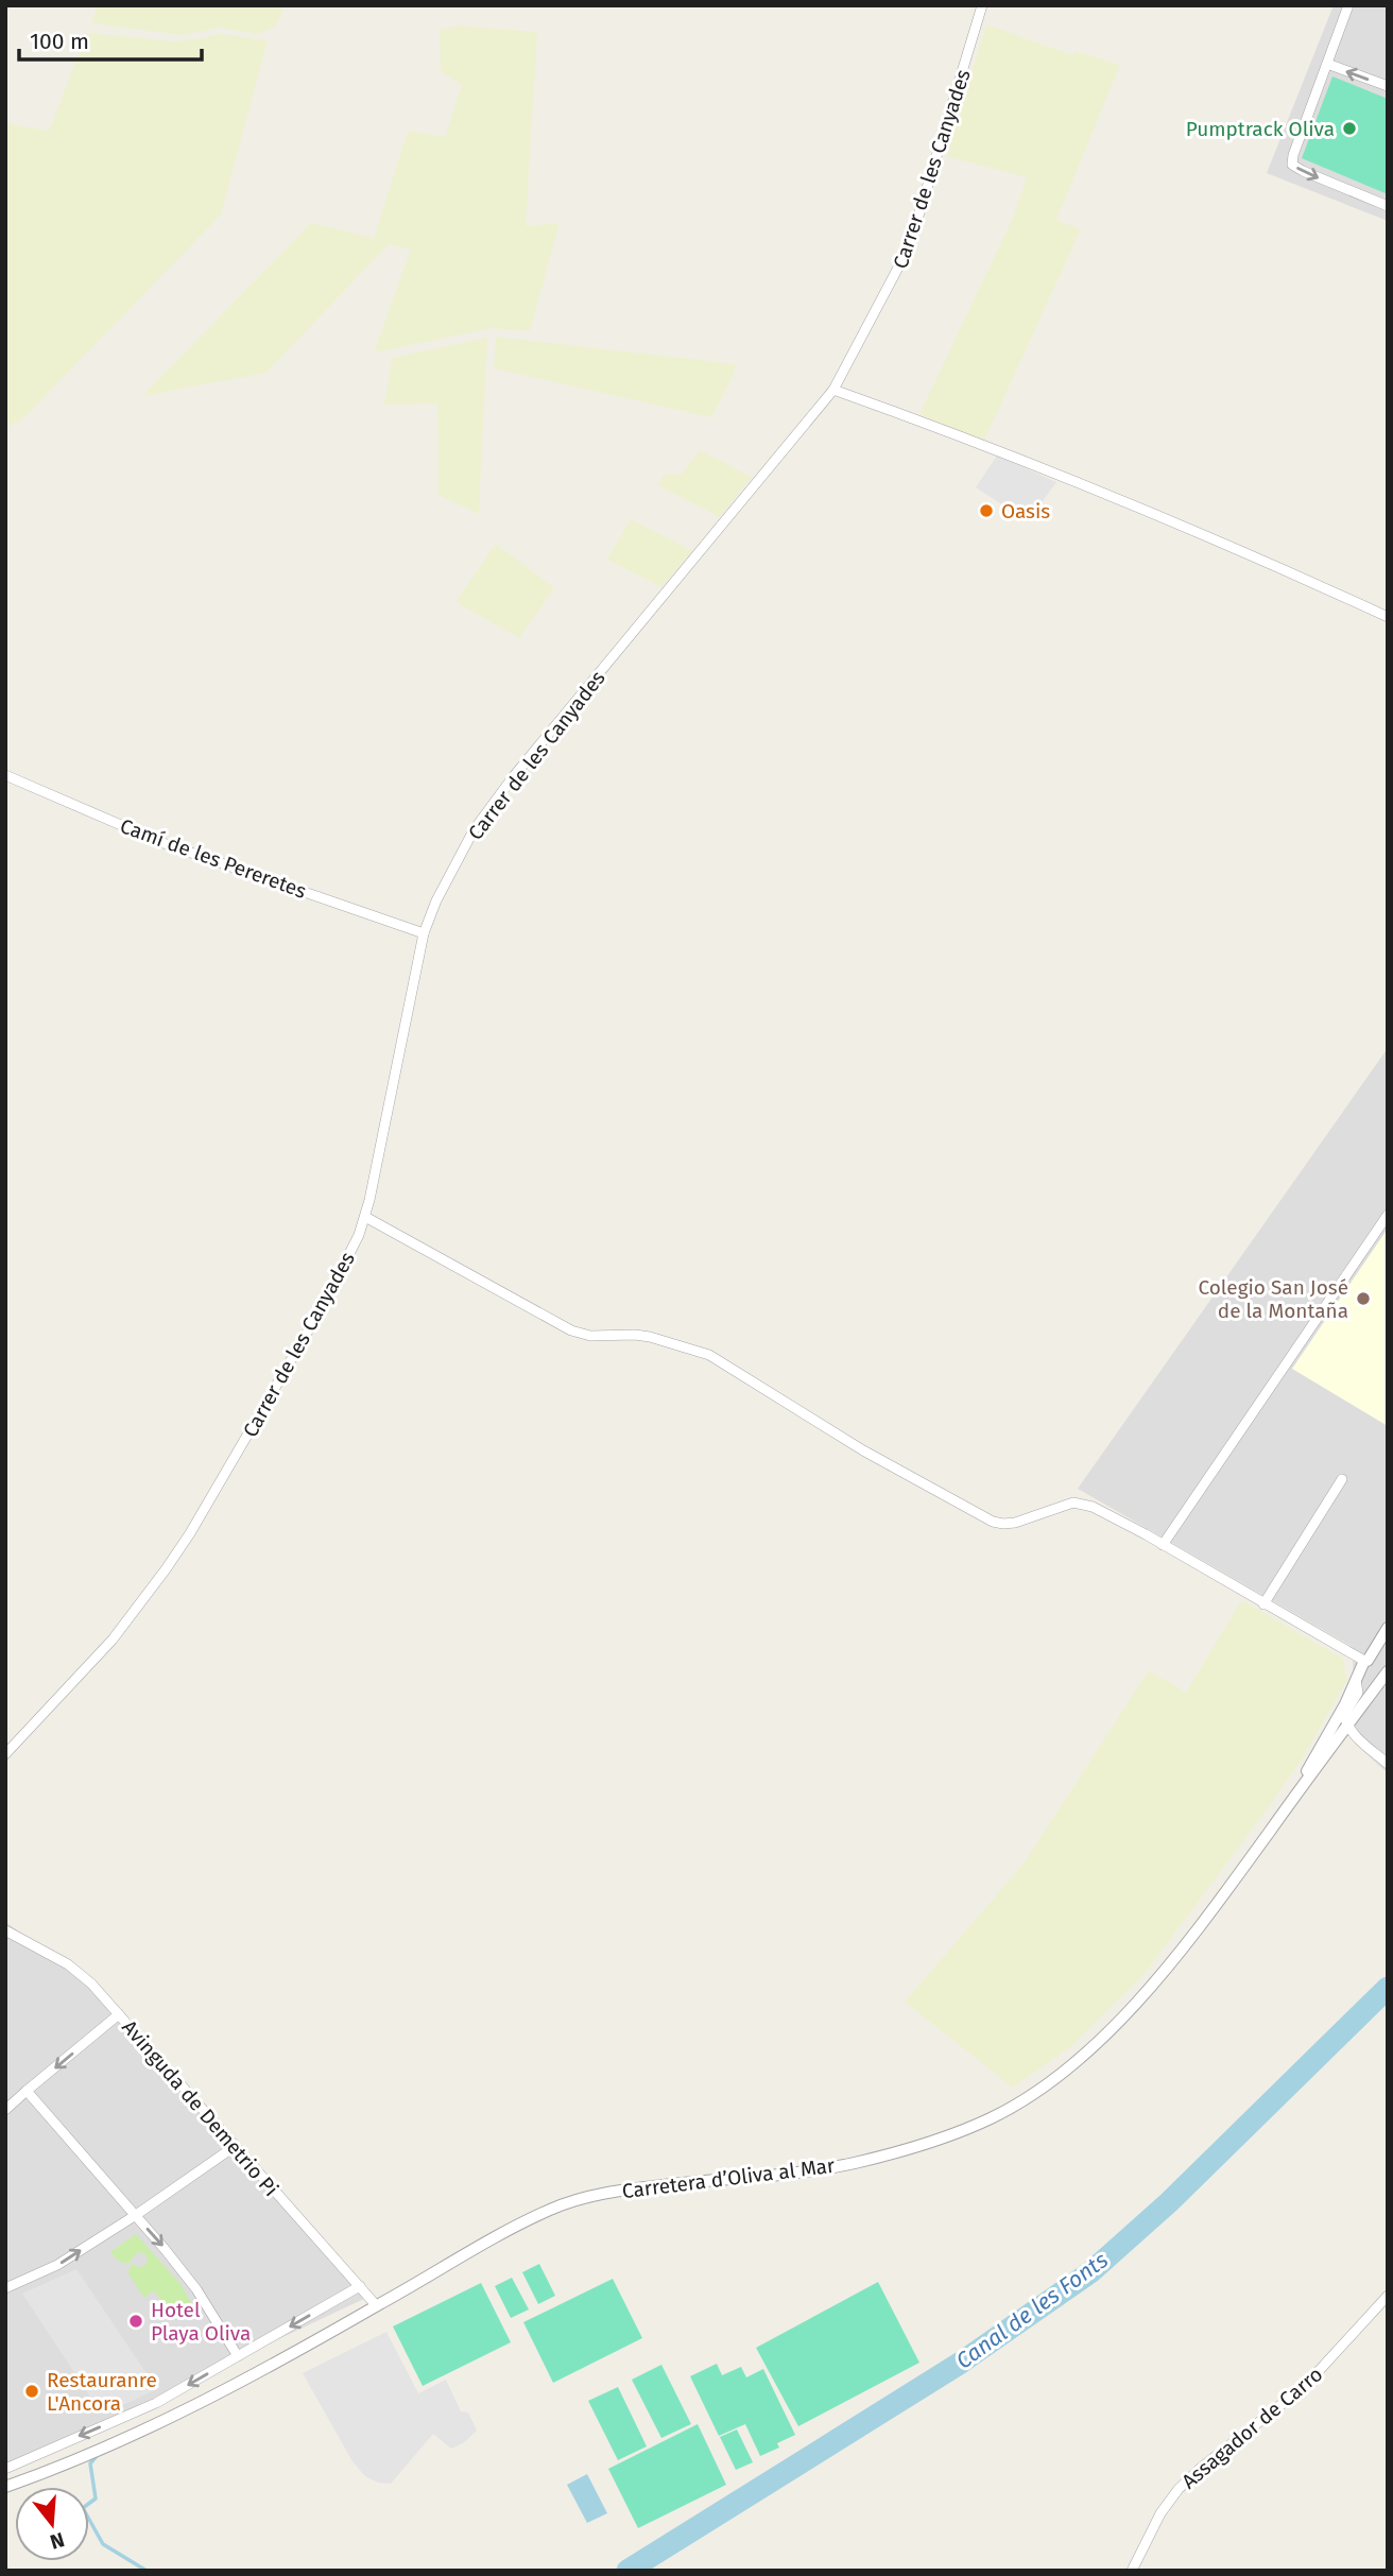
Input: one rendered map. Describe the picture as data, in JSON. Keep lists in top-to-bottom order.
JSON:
{
  "streets": {
    "street": [
      "Carrer de les Canyades",
      "Camí de les Pereretes",
      "Avinguda de Demetrio Pi",
      "Carretera d’Oliva al Mar",
      "Assagador de Carro"
    ]
  },
  "crossings": [
    ["Carrer de les Canyades", "Camí de les Pereretes"],
    ["Avinguda de Demetrio Pi", "Carretera d’Oliva al Mar"]
  ],
  "water": ["Canal de les Fonts"],
  "places": [
    "Pumptrack Oliva",
    "Oasis",
    "Colegio San José de la Montaña",
    "Hotel Playa Oliva",
    "Restauranre L'Ancora"
  ],
  "scale_bar": "100 m",
  "north": "bottom"
}
